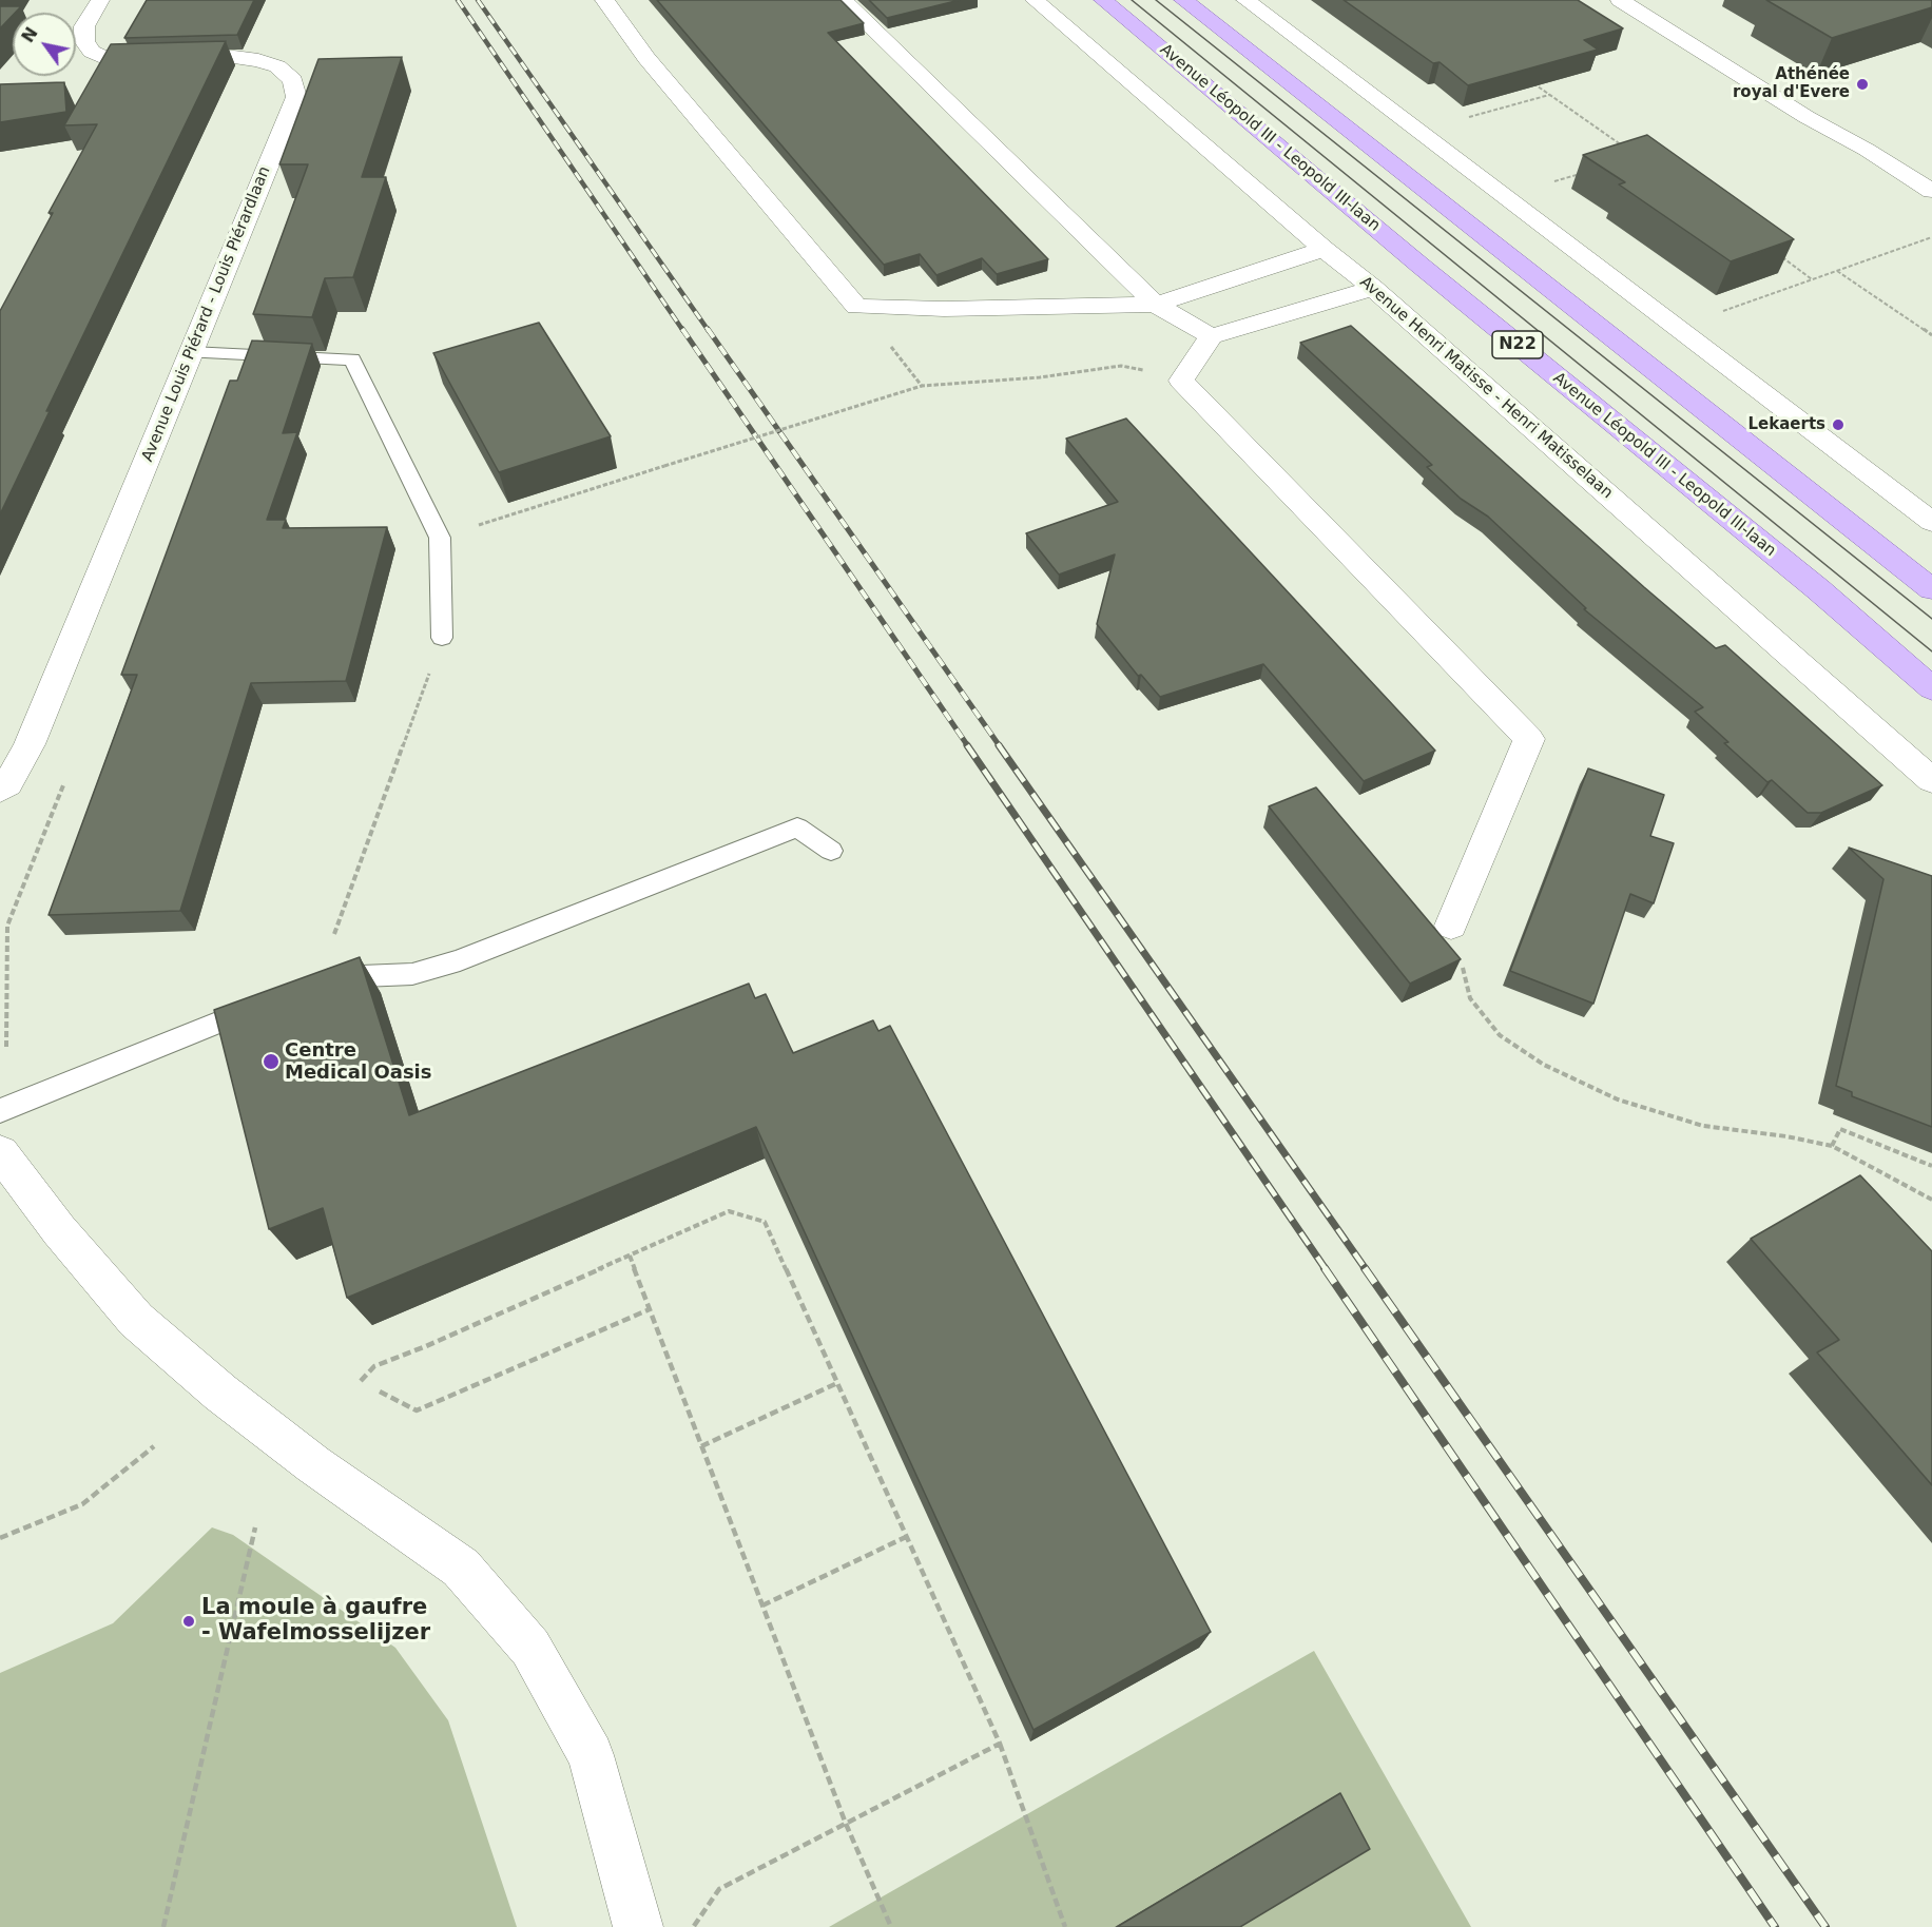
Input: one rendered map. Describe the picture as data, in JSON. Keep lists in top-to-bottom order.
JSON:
{
  "streets": {
    "main road": ["Avenue Léopold III - Leopold III-laan", "N22"],
    "street": ["Avenue Louis Piérard - Louis Piérardlaan", "Avenue Henri Matisse - Henri Matisselaan"]
  },
  "places": [
    "Athénée royal d'Evere",
    "Lekaerts",
    "Centre Medical Oasis",
    "La moule à gaufre - Wafelmosselijzer"
  ],
  "north": "top left"
}
